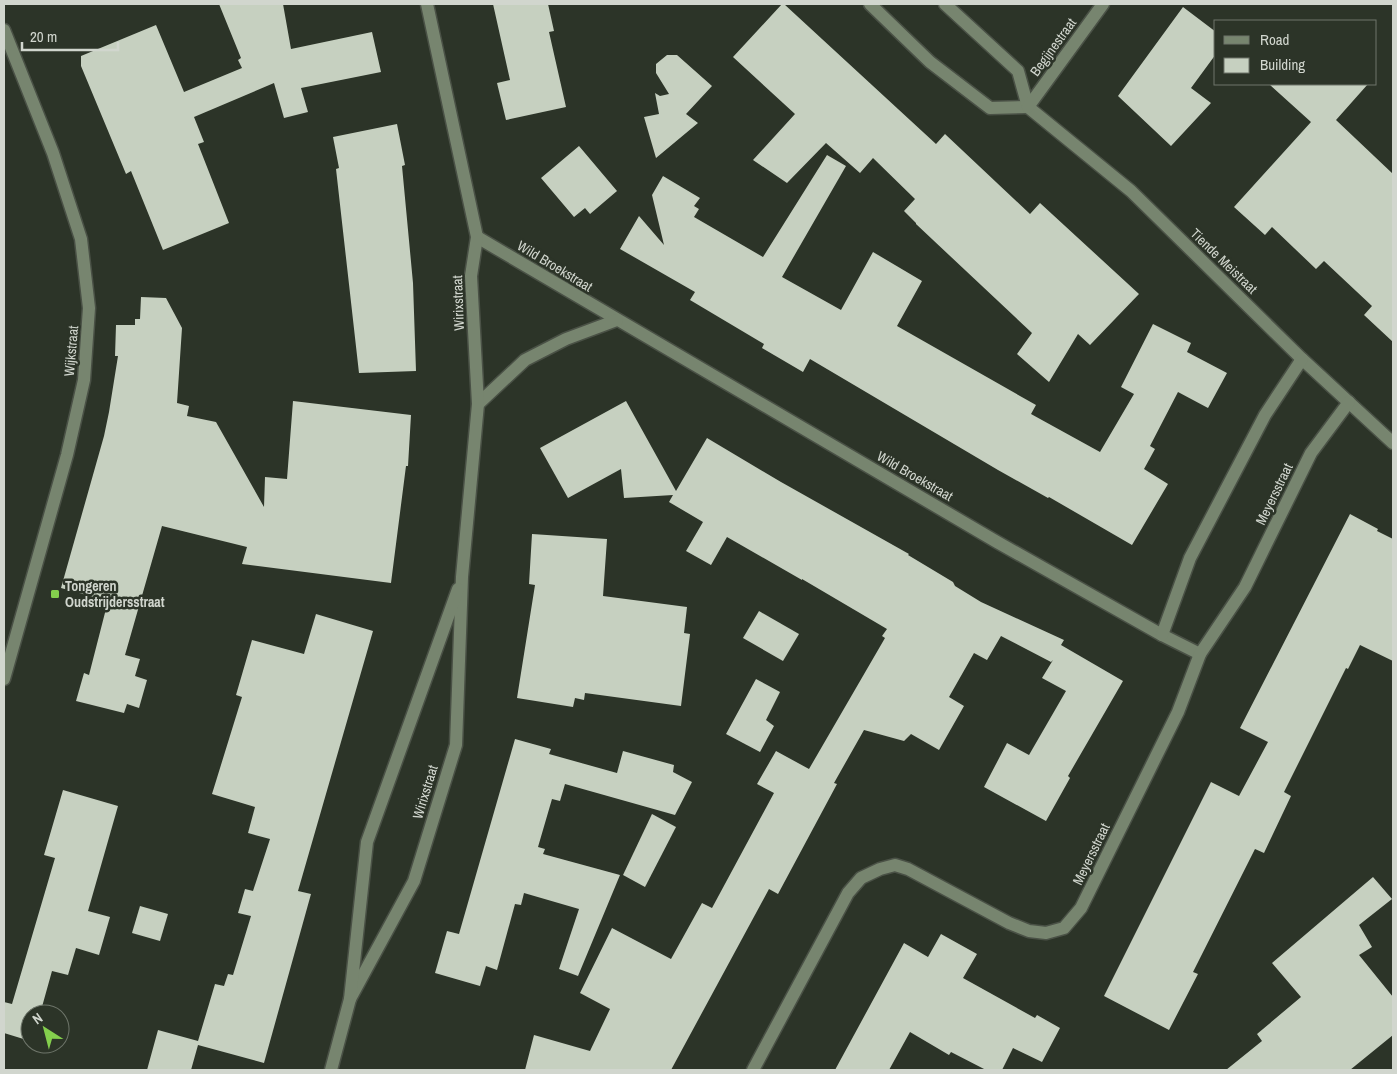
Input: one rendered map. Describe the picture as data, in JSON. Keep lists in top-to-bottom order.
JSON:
{
  "streets": {
    "street": [
      "Begijnestraat",
      "Tiende Meistraat",
      "Wild Broekstraat",
      "Wirixstraat",
      "Wijkstraat",
      "Meyersstraat"
    ]
  },
  "crossings": [
    ["Begijnestraat", "Tiende Meistraat"],
    ["Tiende Meistraat", "Meyersstraat"],
    ["Wild Broekstraat", "Wirixstraat"],
    ["Wild Broekstraat", "Meyersstraat"]
  ],
  "places": {
    "transit": ["Tongeren Oudstrijdersstraat"]
  },
  "legend": ["Road", "Building"],
  "scale_bar": "20 m",
  "north": "top left"
}
